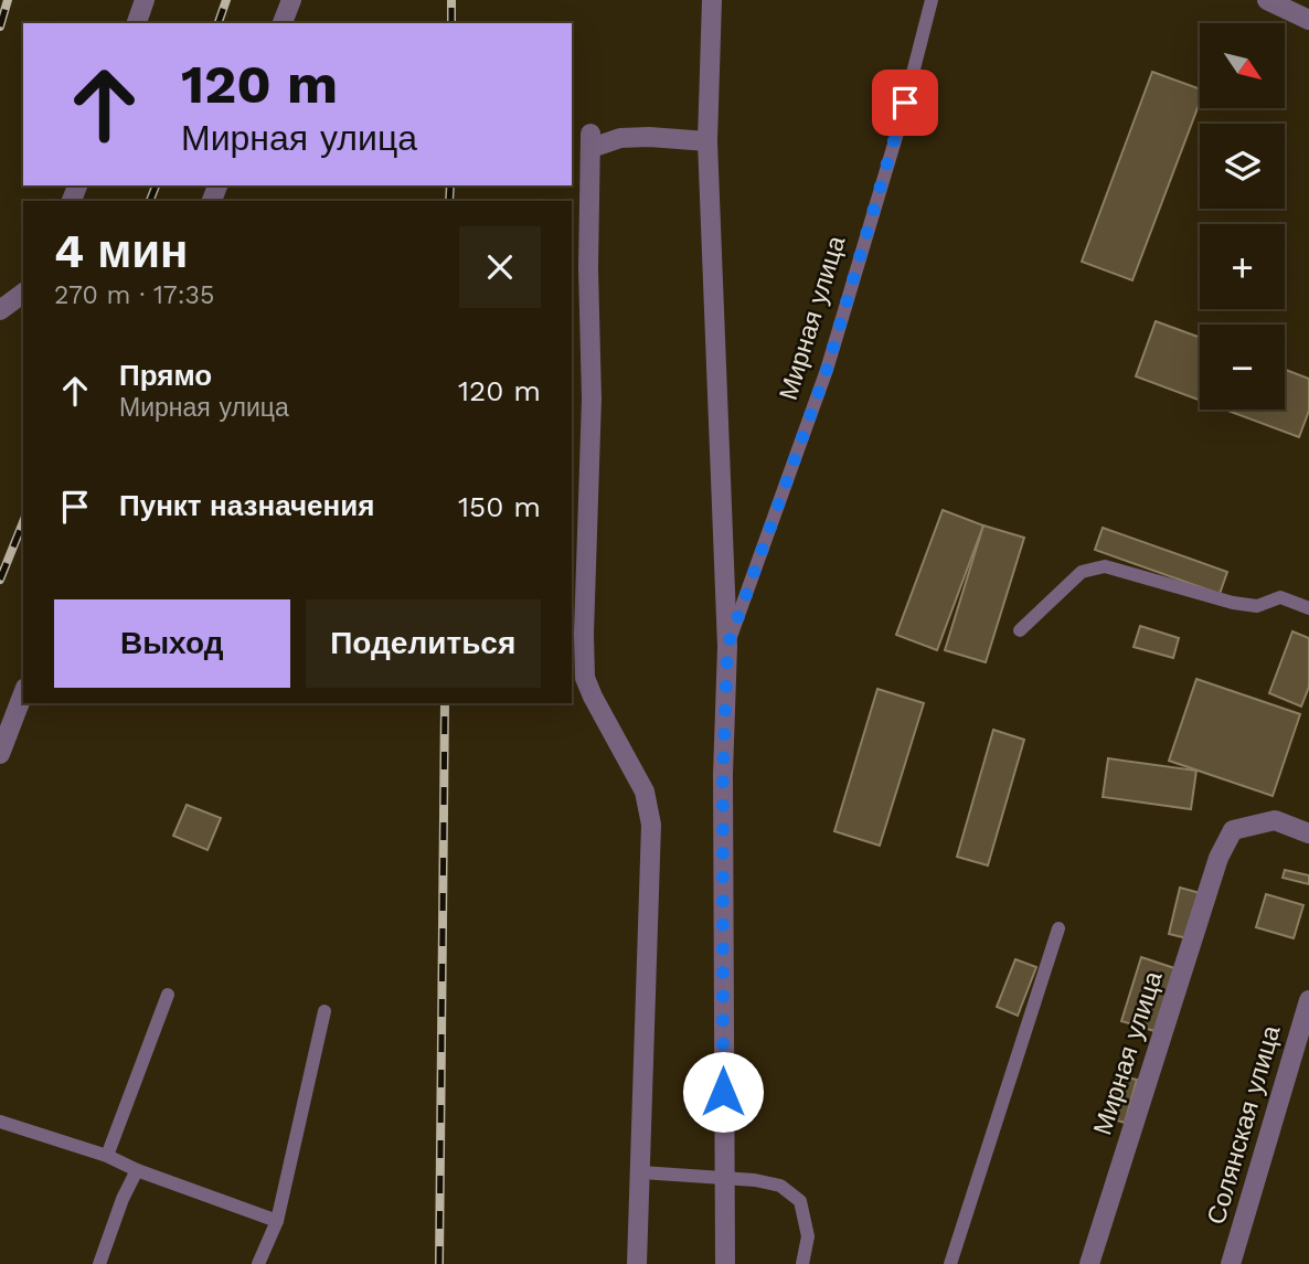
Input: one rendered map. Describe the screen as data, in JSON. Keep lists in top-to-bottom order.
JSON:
{
  "streets": {
    "street": ["Мирная улица", "Солянская улица"]
  },
  "north": "bottom right",
  "page": {
    "map_buttons": ["+", "−"],
    "turn": ["120 m", "Мирная улица"],
    "heading": ["4 мин", "270 m · 17:35"],
    "list": [
      {
        "name": "Прямо",
        "note": "Мирная улица",
        "value": "120 m"
      },
      {
        "name": "Пункт назначения",
        "value": "150 m"
      }
    ],
    "buttons": ["Выход", "Поделиться"]
  }
}
